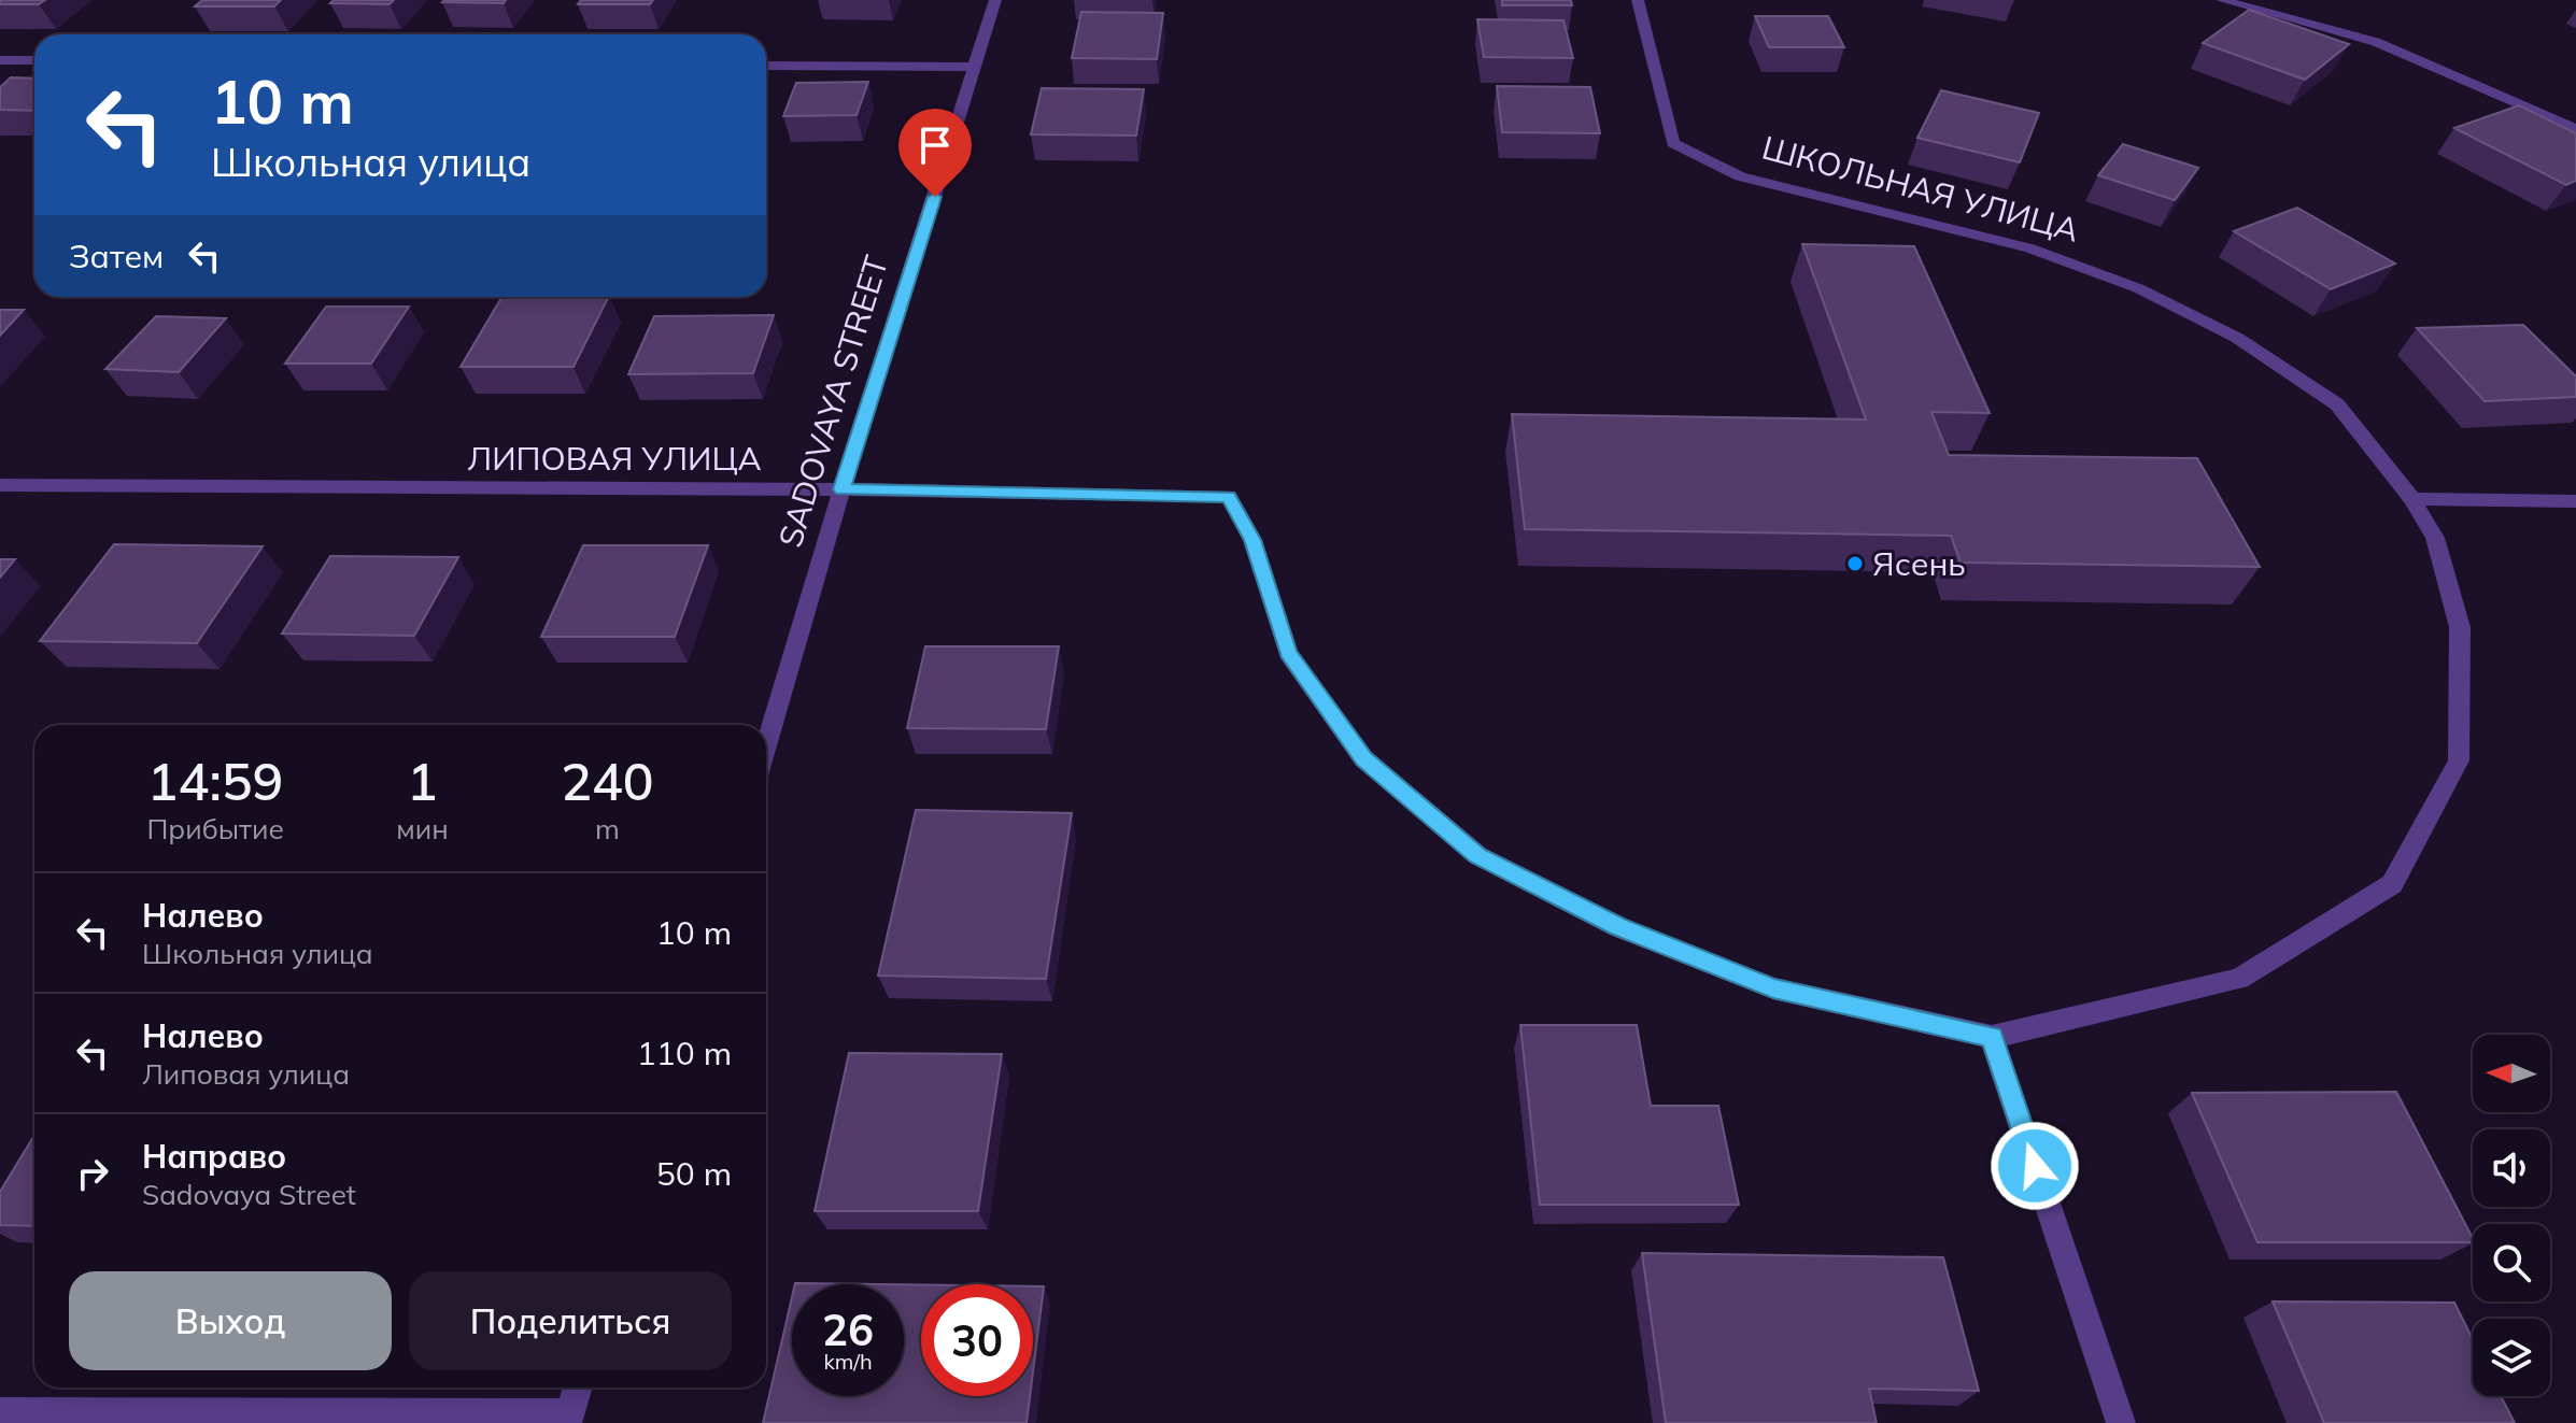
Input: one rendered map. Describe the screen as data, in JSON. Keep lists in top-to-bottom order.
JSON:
{
  "streets": {
    "street": ["ШКОЛЬНАЯ УЛИЦА", "SADOVAYA STREET", "ЛИПОВАЯ УЛИЦА"]
  },
  "crossings": [
    ["ШКОЛЬНАЯ УЛИЦА", "ЛИПОВАЯ УЛИЦА"],
    ["SADOVAYA STREET", "ЛИПОВАЯ УЛИЦА"]
  ],
  "places": ["Ясень"],
  "north": "left",
  "page": {
    "turn": ["10 m", "Школьная улица"],
    "then": "Затем",
    "eta": [
      "14:59",
      "Прибытие",
      "1",
      "мин",
      "240",
      "m"
    ],
    "list": [
      {
        "name": "Налево",
        "note": "Школьная улица",
        "value": "10 m"
      },
      {
        "name": "Налево",
        "note": "Липовая улица",
        "value": "110 m"
      },
      {
        "name": "Направо",
        "note": "Sadovaya Street",
        "value": "50 m"
      }
    ],
    "buttons": ["Выход", "Поделиться"],
    "speed": "26 km/h",
    "limit": "30"
  }
}
